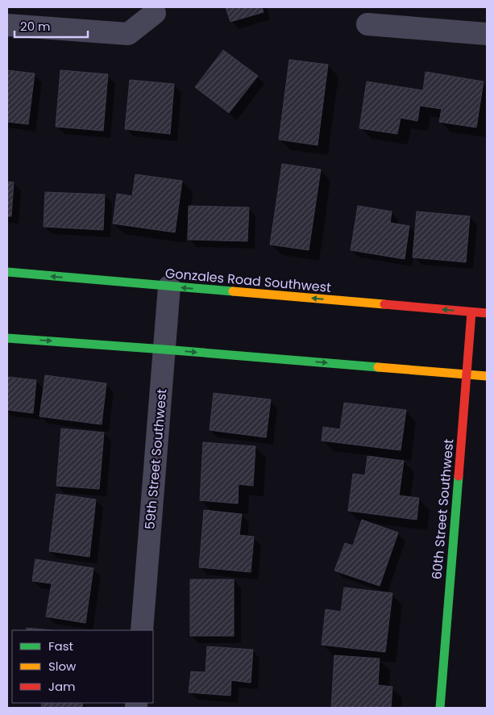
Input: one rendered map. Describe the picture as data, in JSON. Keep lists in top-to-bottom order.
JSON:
{
  "streets": {
    "street": ["Gonzales Road Southwest", "59th Street Southwest", "60th Street Southwest"]
  },
  "crossings": [
    ["Gonzales Road Southwest", "59th Street Southwest"],
    ["Gonzales Road Southwest", "60th Street Southwest"]
  ],
  "legend": ["Fast", "Slow", "Jam"],
  "scale_bar": "20 m"
}
